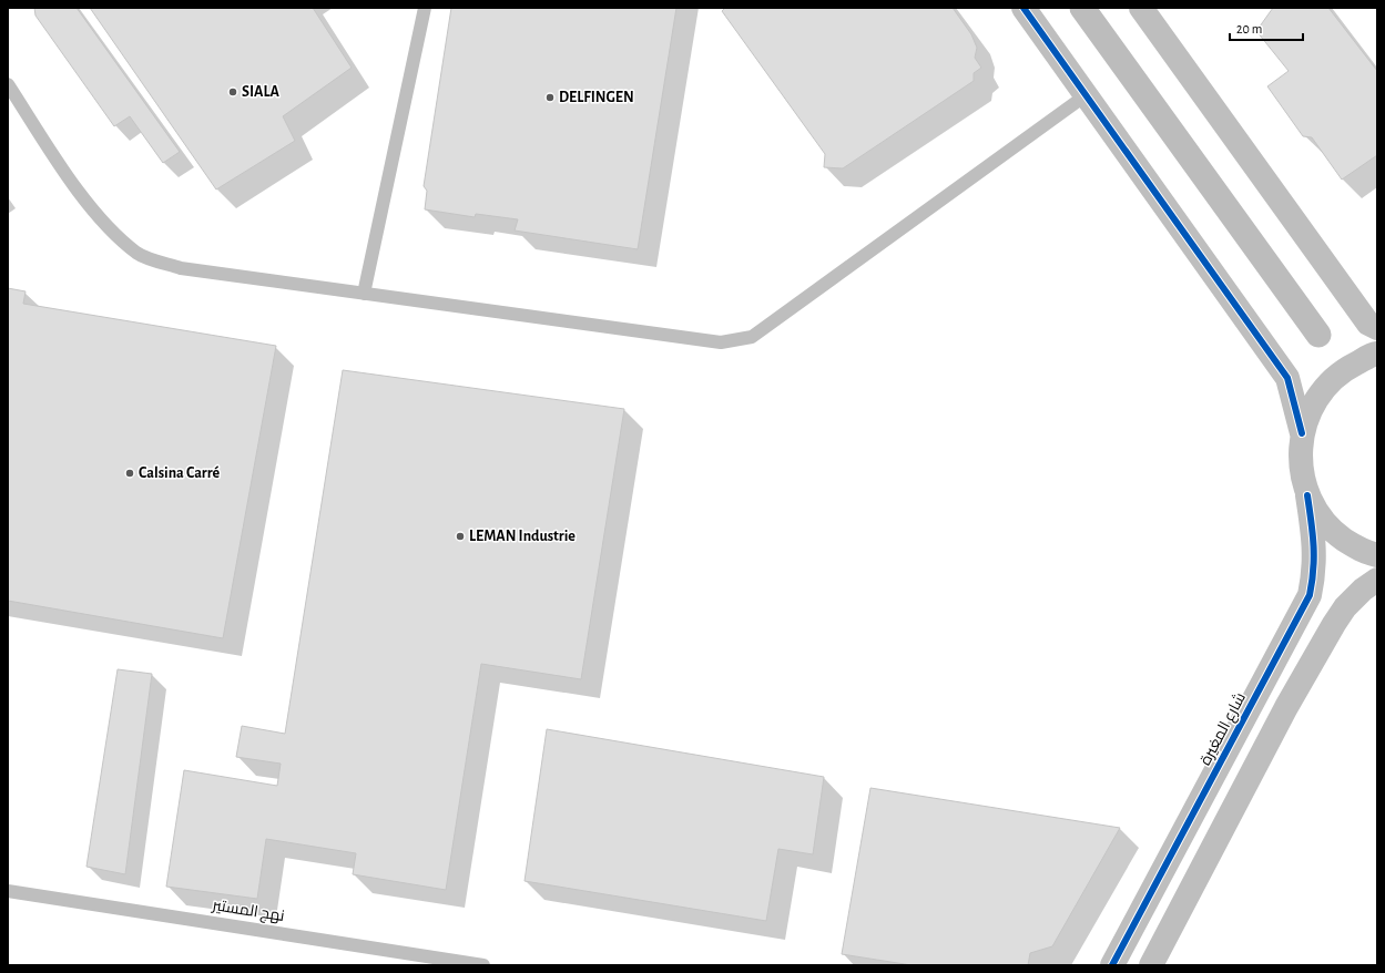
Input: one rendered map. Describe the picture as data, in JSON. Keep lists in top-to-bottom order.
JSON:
{
  "streets": {
    "street": ["شارع المغيرة"],
    "lane": ["نهج المستير"]
  },
  "places": [
    "SIALA",
    "DELFINGEN",
    "Calsina Carré",
    "LEMAN Industrie"
  ],
  "scale_bar": "20 m"
}
